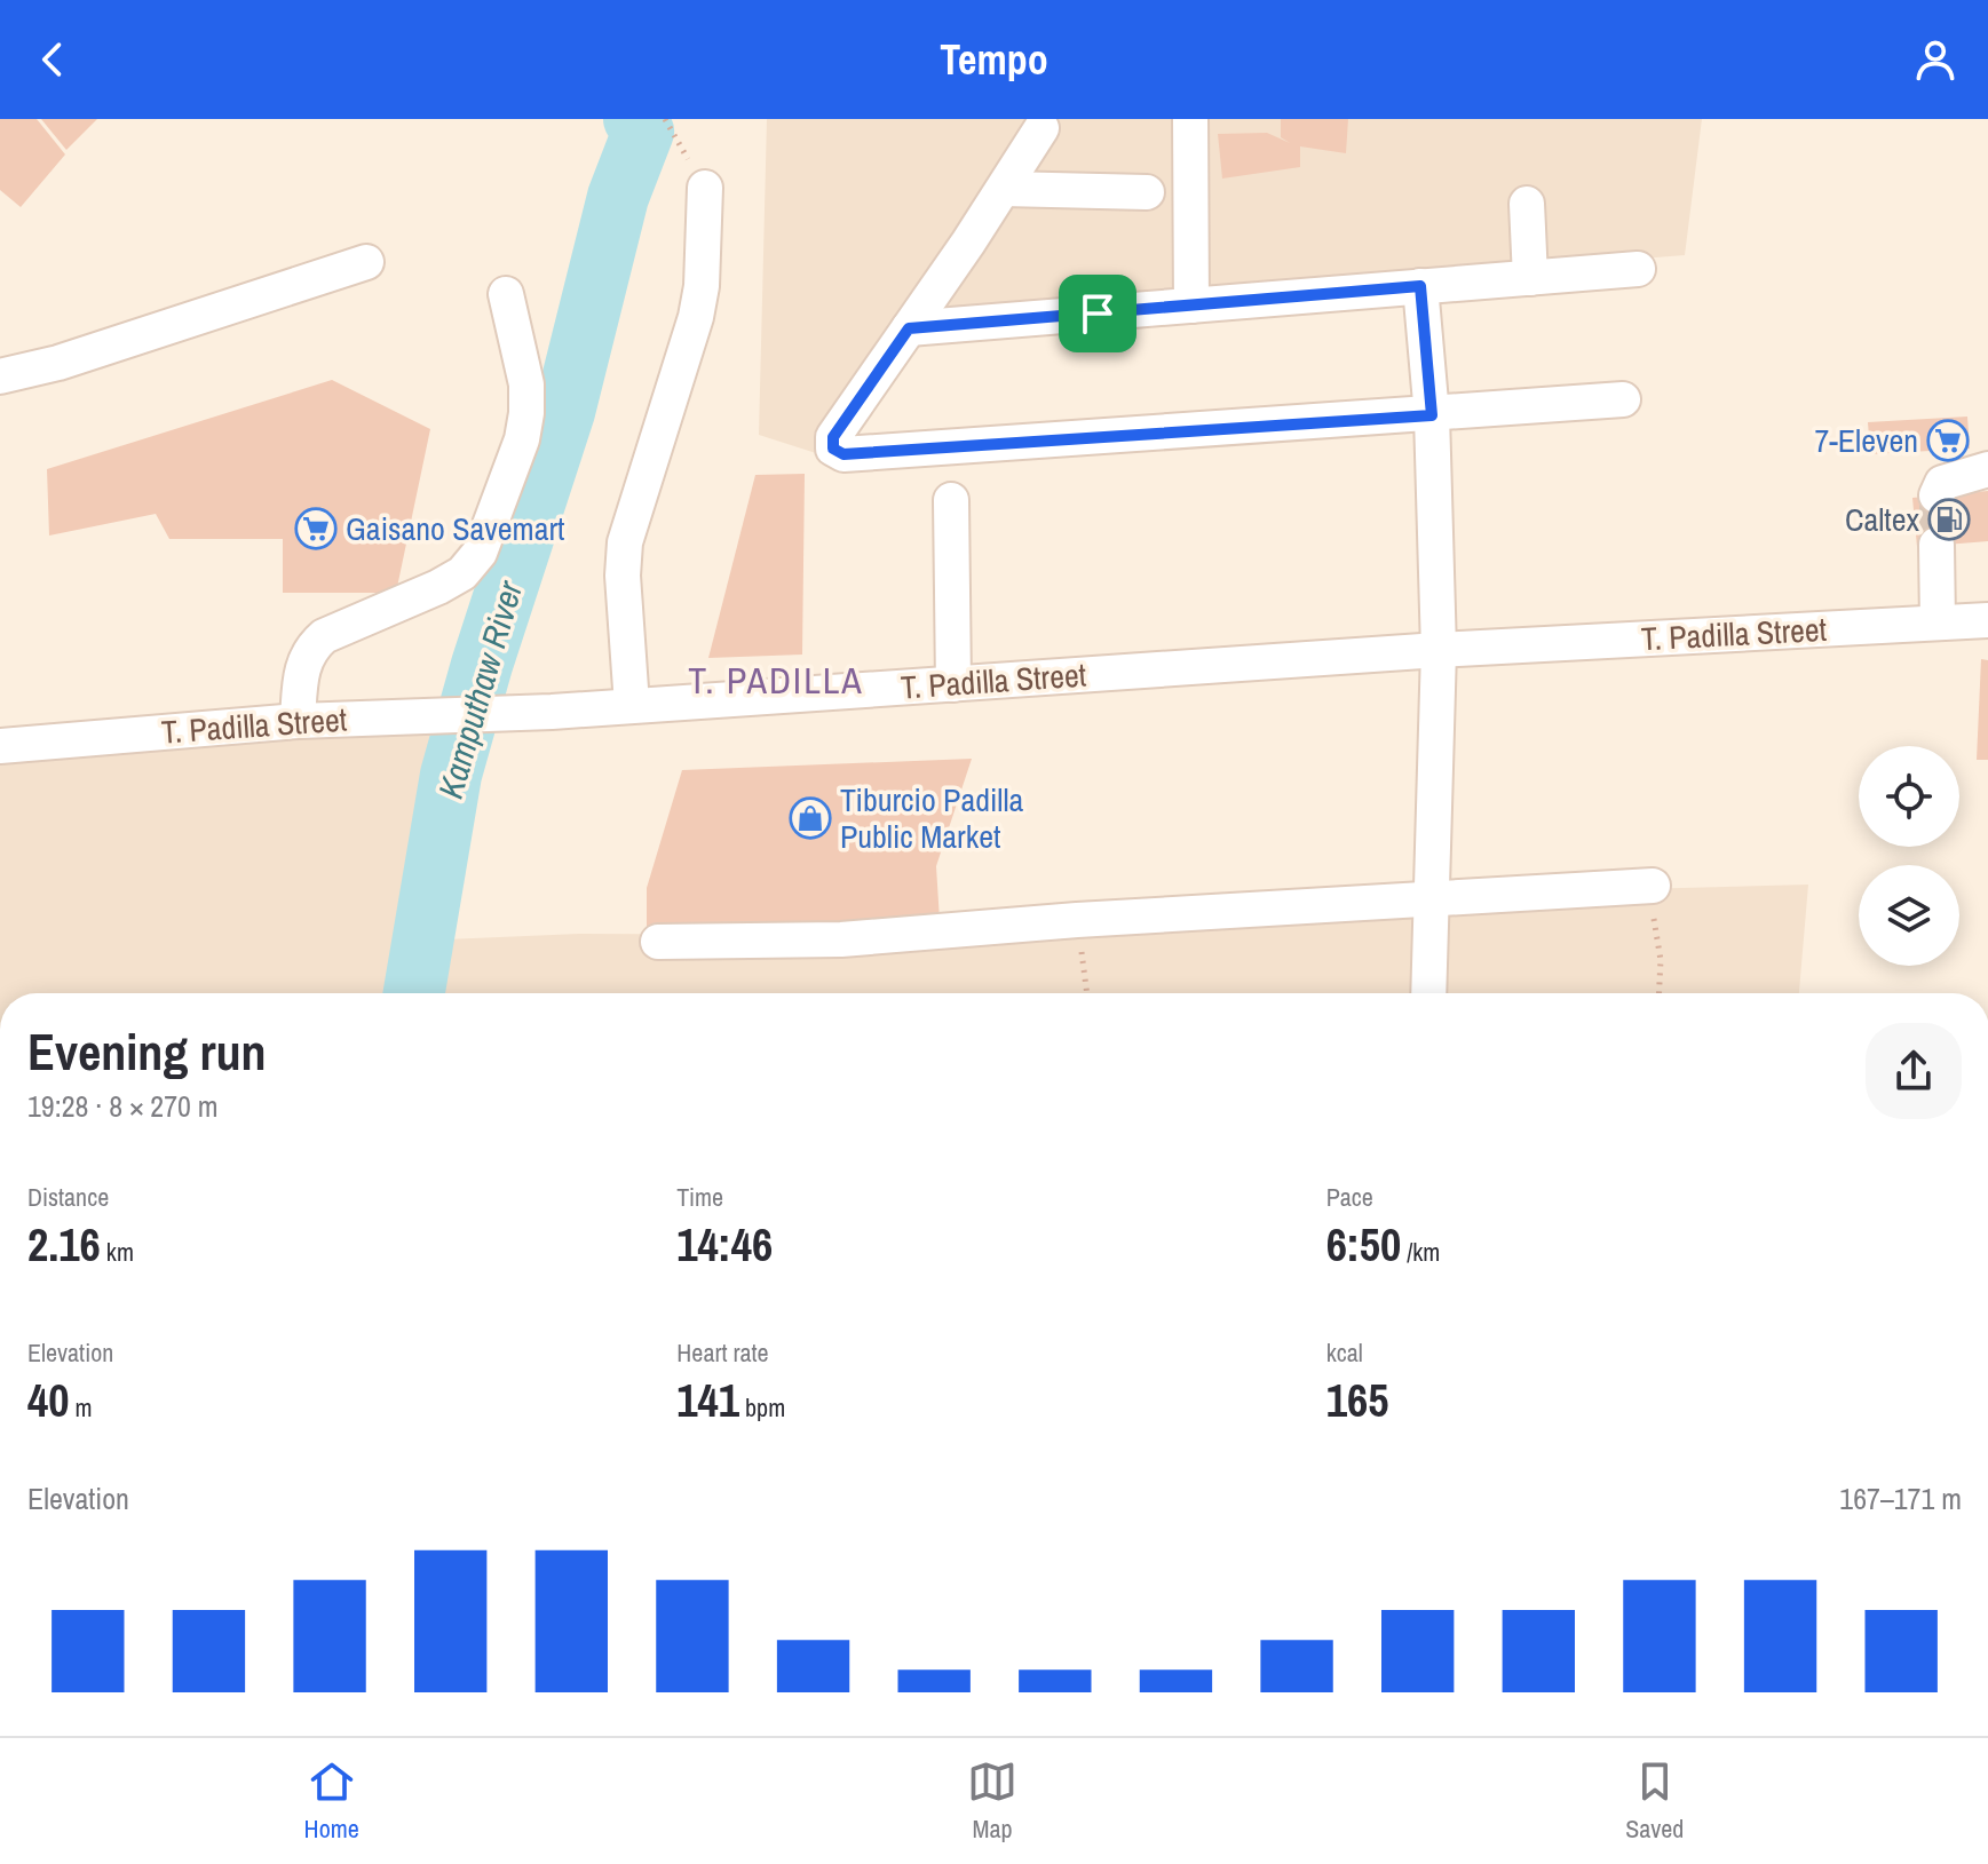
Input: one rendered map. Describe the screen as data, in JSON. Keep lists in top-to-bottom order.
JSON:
{
  "streets": {
    "street": ["T. Padilla Street"]
  },
  "districts": ["T. PADILLA"],
  "water": ["Kamputhaw River"],
  "places": {
    "supermarket": ["7-Eleven", "Gaisano Savemart"],
    "fuel station": ["Caltex"],
    "shop": ["Tiburcio Padilla Public Market"]
  },
  "page": {
    "header": "Tempo",
    "heading": ["Evening run", "19:28 · 8 × 270 m"],
    "stats": [
      ["Distance", "2.16 km"],
      ["Time", "14:46"],
      ["Pace", "6:50 /km"],
      ["Elevation", "40 m"],
      ["Heart rate", "141 bpm"],
      ["kcal", "165"]
    ],
    "chart": ["Elevation", "167–171 m"],
    "tabs": ["Home", "Map", "Saved"]
  }
}
